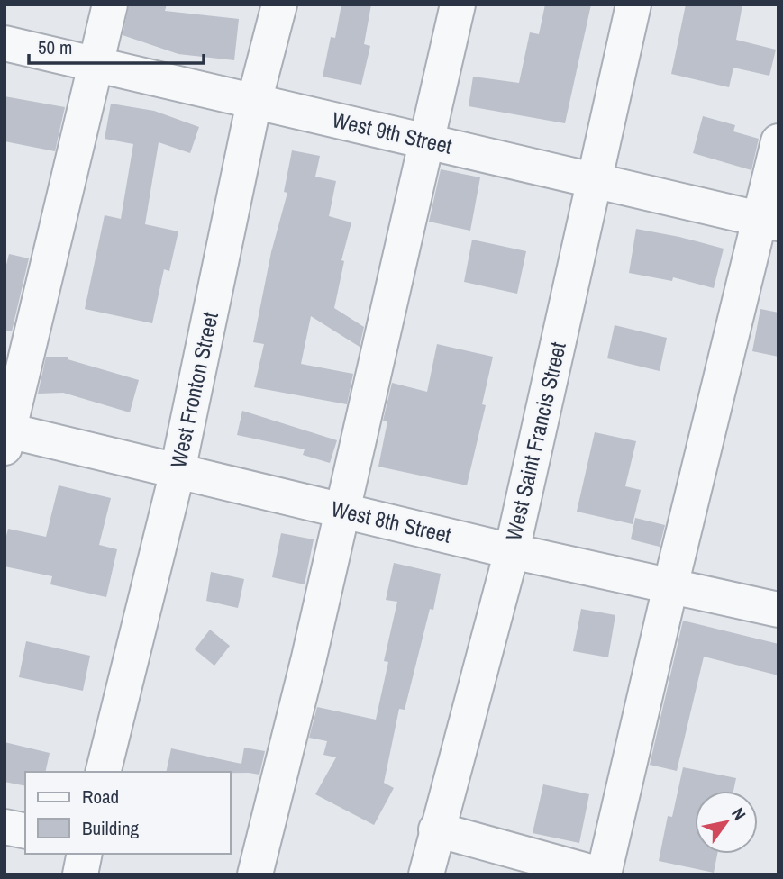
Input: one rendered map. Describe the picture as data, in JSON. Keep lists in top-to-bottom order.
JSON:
{
  "streets": {
    "street": [
      "West 9th Street",
      "West Fronton Street",
      "West Saint Francis Street",
      "West 8th Street"
    ]
  },
  "crossings": [
    ["West 9th Street", "West Fronton Street"],
    ["West 9th Street", "West Saint Francis Street"],
    ["West Fronton Street", "West 8th Street"],
    ["West Saint Francis Street", "West 8th Street"]
  ],
  "legend": ["Road", "Building"],
  "scale_bar": "50 m",
  "north": "top right"
}
